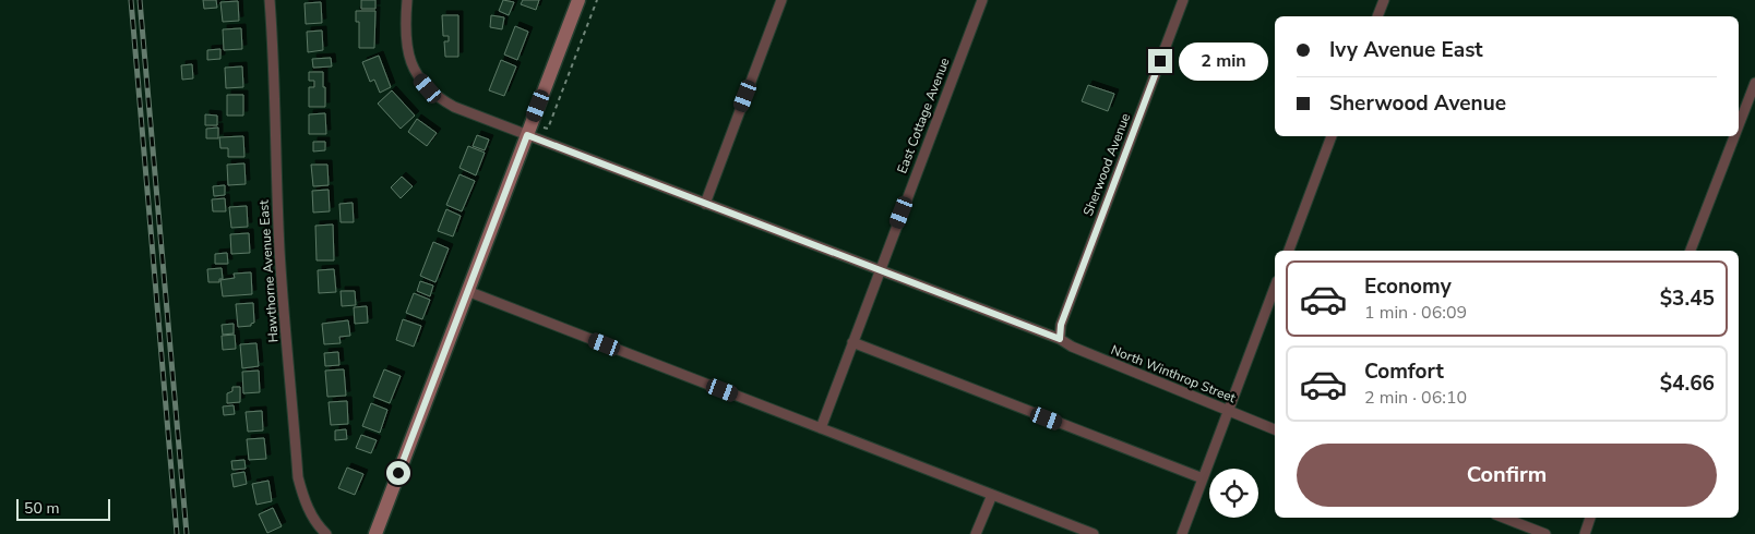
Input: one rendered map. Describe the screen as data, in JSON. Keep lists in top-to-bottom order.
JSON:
{
  "streets": {
    "street": [
      "East Cottage Avenue",
      "Sherwood Avenue",
      "Hawthorne Avenue East",
      "North Winthrop Street"
    ]
  },
  "crossings": [
    ["East Cottage Avenue", "North Winthrop Street"],
    ["Sherwood Avenue", "North Winthrop Street"]
  ],
  "scale_bar": "50 m",
  "page": {
    "banner": ["Ivy Avenue East", "Sherwood Avenue"],
    "bubble": "2 min",
    "list": [
      {
        "name": "Economy",
        "note": "1 min · 06:09",
        "value": "$3.45"
      },
      {
        "name": "Comfort",
        "note": "2 min · 06:10",
        "value": "$4.66"
      }
    ],
    "buttons": "Confirm",
    "scale": "50 m"
  }
}
